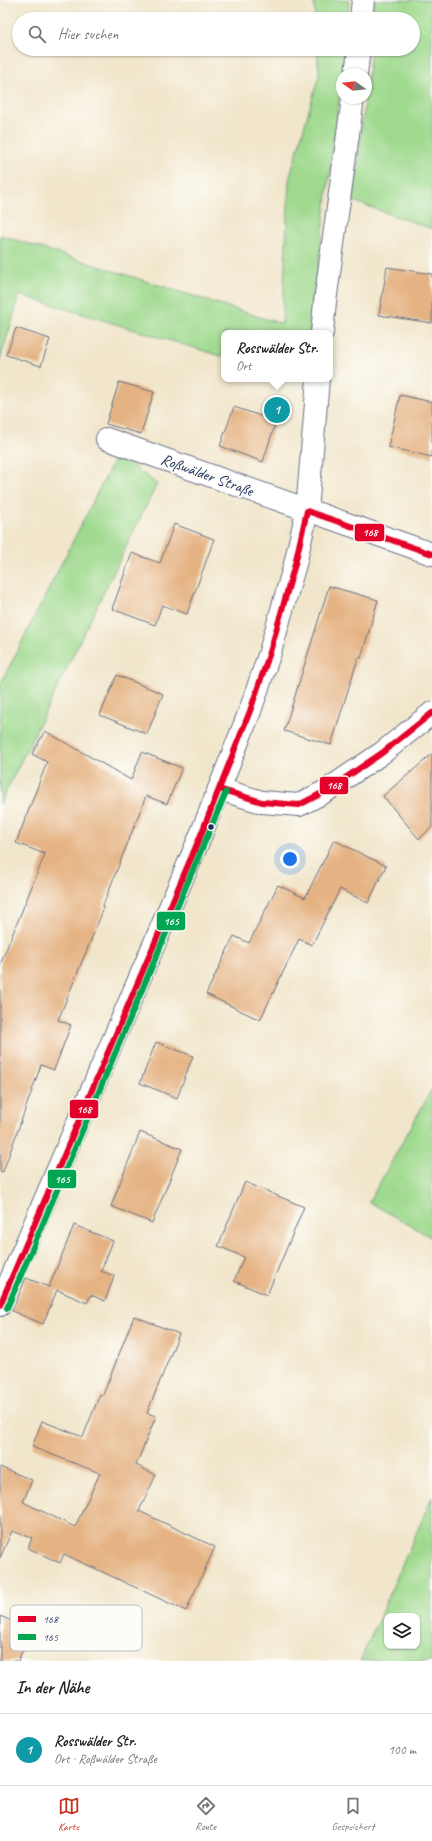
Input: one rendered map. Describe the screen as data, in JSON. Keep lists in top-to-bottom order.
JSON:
{
  "streets": {
    "street": ["Roßwälder Straße"]
  },
  "lines": ["transit line 168", "transit line 165"],
  "legend": ["168", "165"],
  "north": "left",
  "page": {
    "search": "Hier suchen",
    "popup": ["Rosswälder Str.", "Ort"],
    "pins": "1",
    "heading": "In der Nähe",
    "list": [
      {
        "mark": "1",
        "name": "Rosswälder Str.",
        "note": "Ort · Roßwälder Straße",
        "value": "100 m"
      }
    ],
    "nav": ["Karte", "Route", "Gespeichert"]
  }
}
